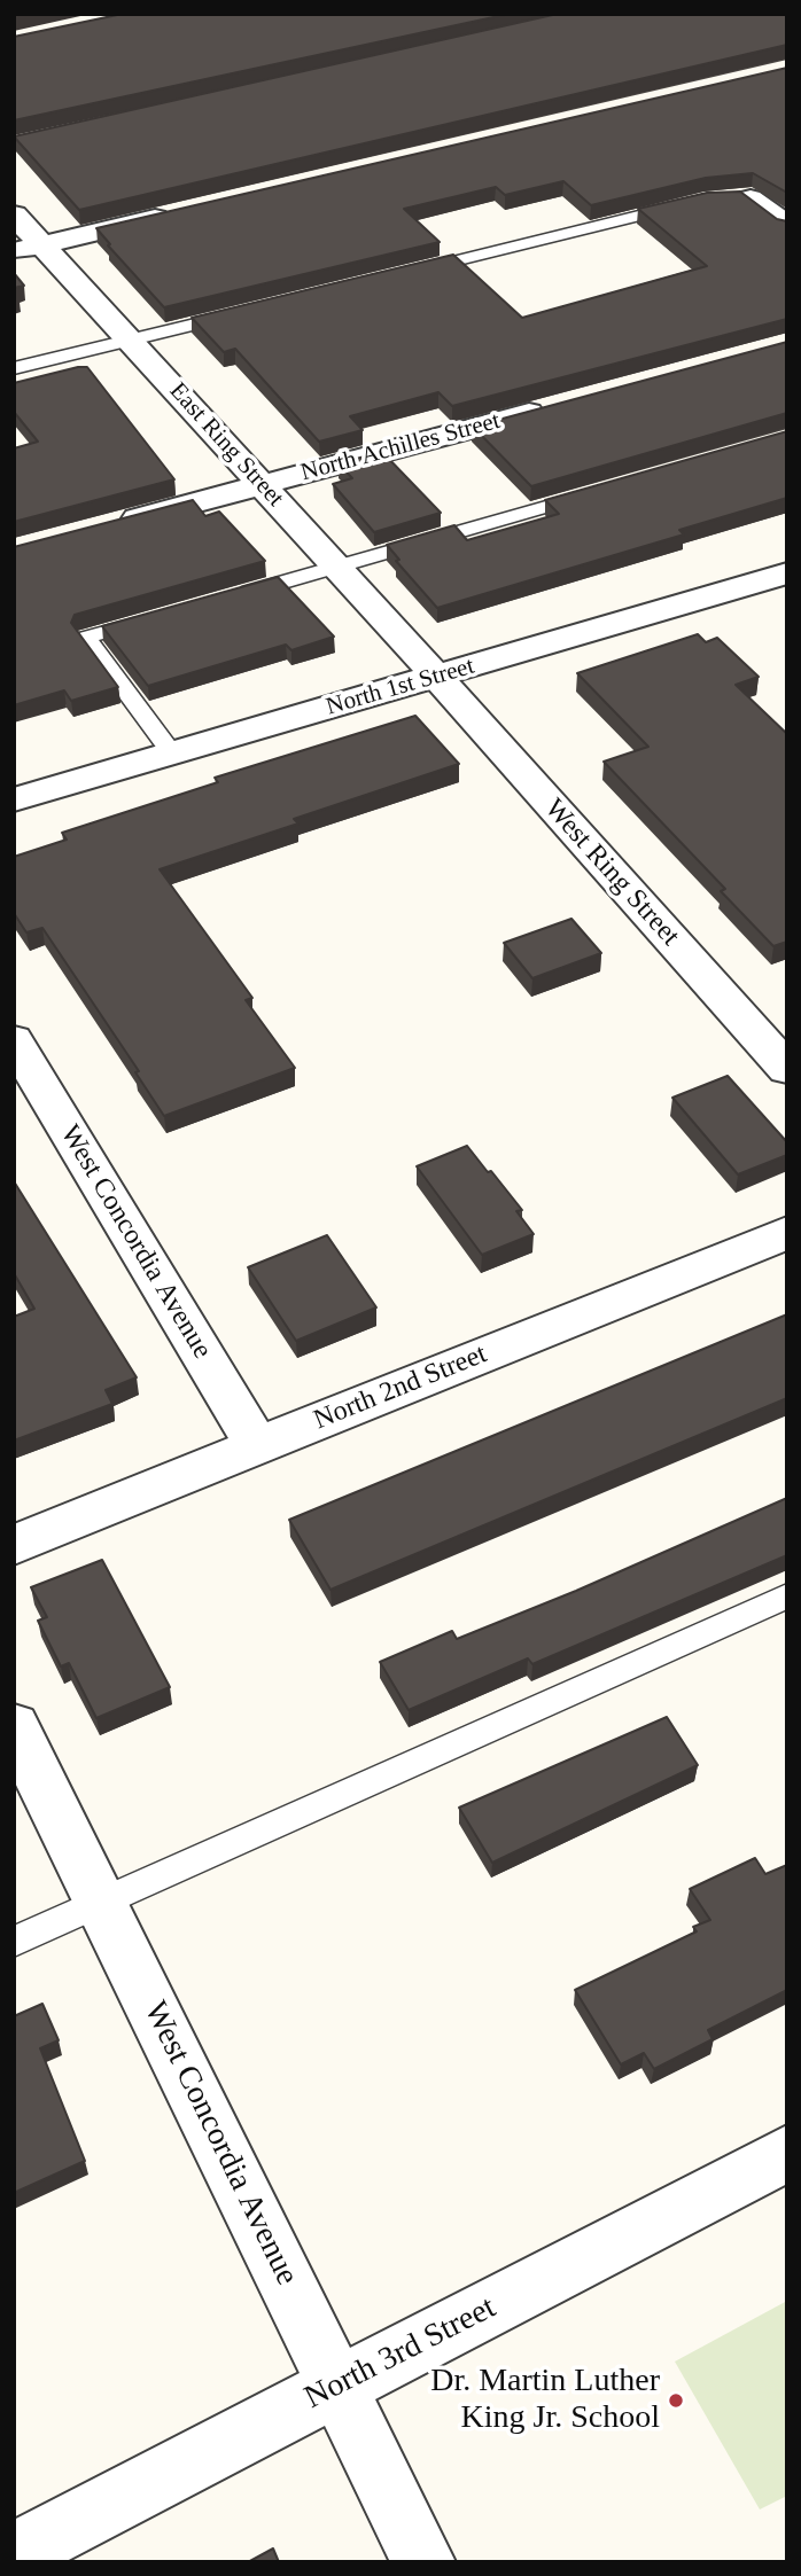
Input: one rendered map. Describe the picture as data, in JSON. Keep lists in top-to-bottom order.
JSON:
{
  "streets": {
    "street": [
      "East Ring Street",
      "North Achilles Street",
      "North 1st Street",
      "West Ring Street",
      "West Concordia Avenue",
      "North 2nd Street",
      "North 3rd Street"
    ]
  },
  "crossings": [
    ["East Ring Street", "North Achilles Street"],
    ["East Ring Street", "North 1st Street"],
    ["East Ring Street", "West Ring Street"],
    ["North 1st Street", "West Ring Street"],
    ["West Concordia Avenue", "North 2nd Street"],
    ["West Concordia Avenue", "North 3rd Street"]
  ],
  "places": ["Dr. Martin Luther King Jr. School"]
}
